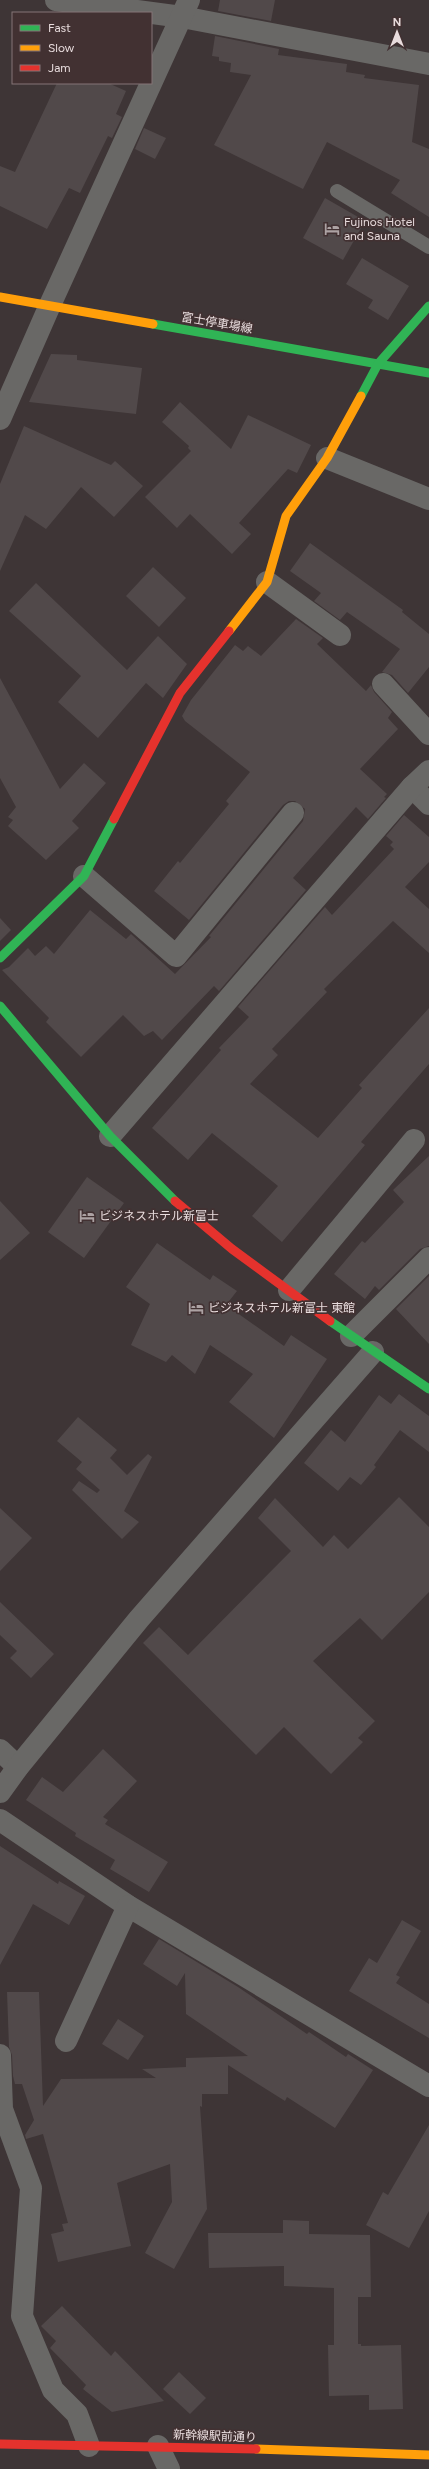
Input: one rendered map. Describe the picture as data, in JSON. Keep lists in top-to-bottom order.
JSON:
{
  "streets": {
    "street": ["富士停車場線", "新幹線駅前通り"]
  },
  "places": {
    "hotel": ["Fujinos Hotel and Sauna", "ビジネスホテル新富士", "ビジネスホテル新富士 東館"]
  },
  "legend": ["Fast", "Slow", "Jam"],
  "north": "top"
}
